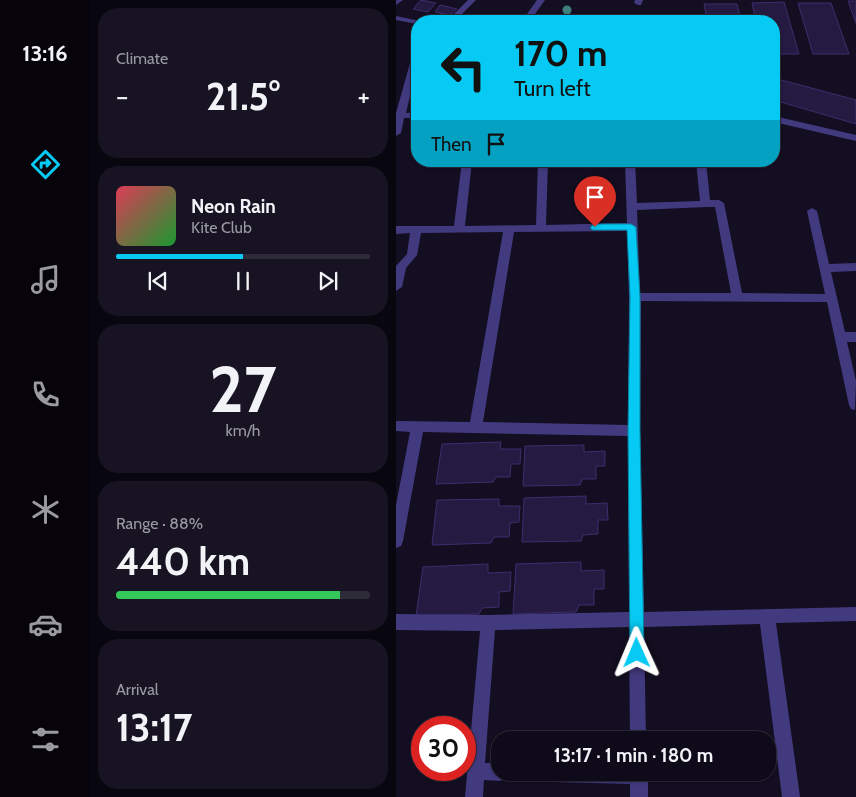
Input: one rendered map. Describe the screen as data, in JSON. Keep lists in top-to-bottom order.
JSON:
{
  "page": {
    "tabs": "13:16",
    "tile": [
      "Climate",
      ["27", "km/h"],
      ["Range · 88%", "440 km"],
      ["Arrival", "13:17"]
    ],
    "turn": ["170 m", "Turn left"],
    "heat": ["−", "21.5°", "+"],
    "then": "Then",
    "song": ["Neon Rain", "Kite Club"],
    "limit": "30",
    "trip": "13:17 · 1 min · 180 m"
  }
}
